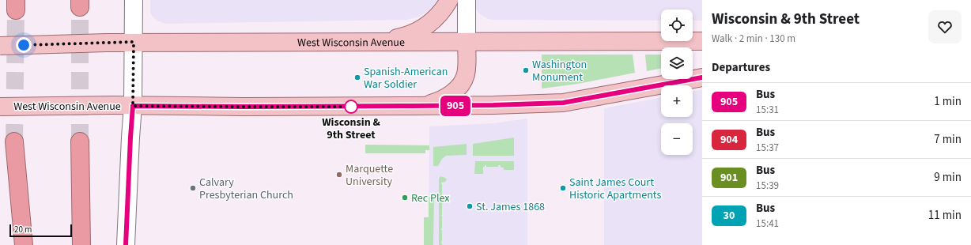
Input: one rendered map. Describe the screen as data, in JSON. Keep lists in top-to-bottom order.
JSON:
{
  "streets": {
    "main road": ["West Wisconsin Avenue"]
  },
  "places": [
    "Washington Monument",
    "Spanish-American War Soldier",
    "Wisconsin & 9th Street",
    "Marquette University",
    "Calvary Presbyterian Church",
    "Saint James Court Historic Apartments",
    "Rec Plex",
    "St. James 1868"
  ],
  "lines": ["bus line 905"],
  "scale_bar": "20 m",
  "page": {
    "on_map": "905",
    "heading": [
      ["Wisconsin & 9th Street", "Walk · 2 min · 130 m"],
      "Departures"
    ],
    "map_buttons": ["+", "−"],
    "list": [
      {
        "mark": "905",
        "name": "Bus",
        "note": "15:31",
        "value": "1 min"
      },
      {
        "mark": "904",
        "name": "Bus",
        "note": "15:37",
        "value": "7 min"
      },
      {
        "mark": "901",
        "name": "Bus",
        "note": "15:39",
        "value": "9 min"
      },
      {
        "mark": "30",
        "name": "Bus",
        "note": "15:41",
        "value": "11 min"
      }
    ],
    "scale": "20 m"
  }
}
